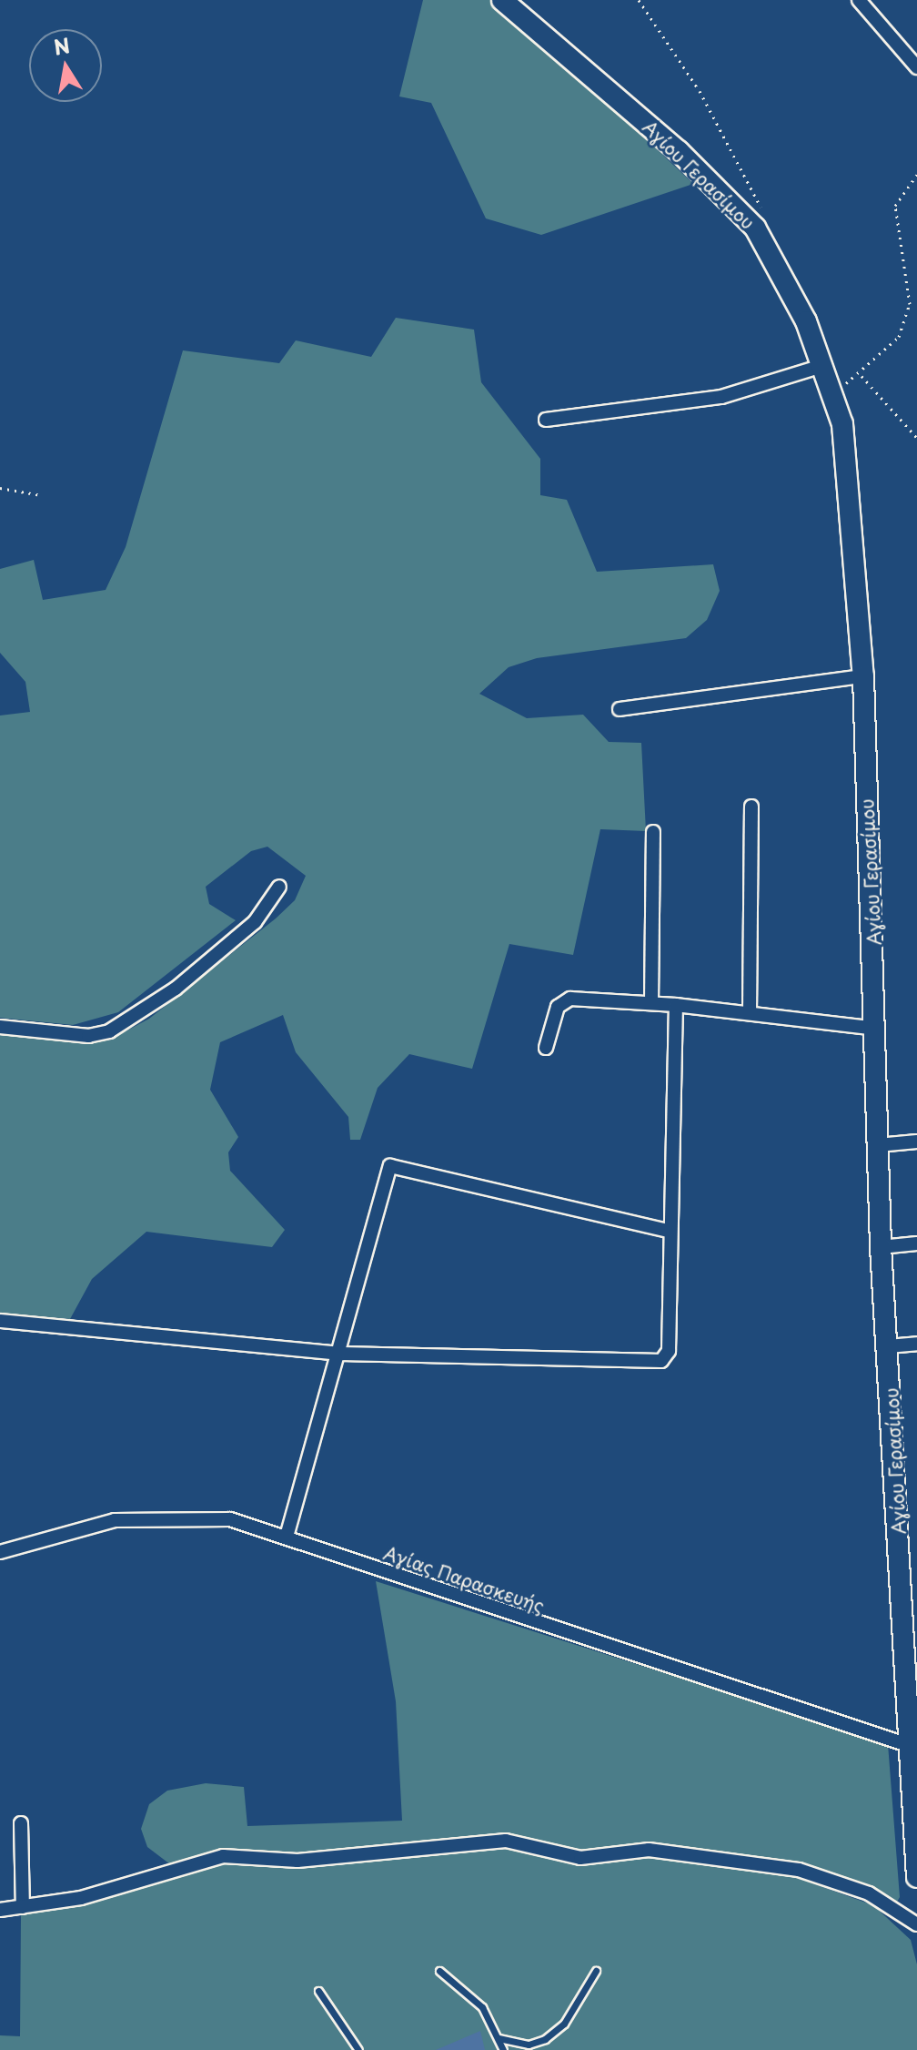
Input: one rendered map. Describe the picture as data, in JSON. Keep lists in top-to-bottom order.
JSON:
{
  "streets": {
    "street": ["Αγίου Γερασίμου", "Αγίας Παρασκευής"]
  },
  "crossings": [
    ["Αγίου Γερασίμου", "Αγίας Παρασκευής"]
  ],
  "north": "top"
}
